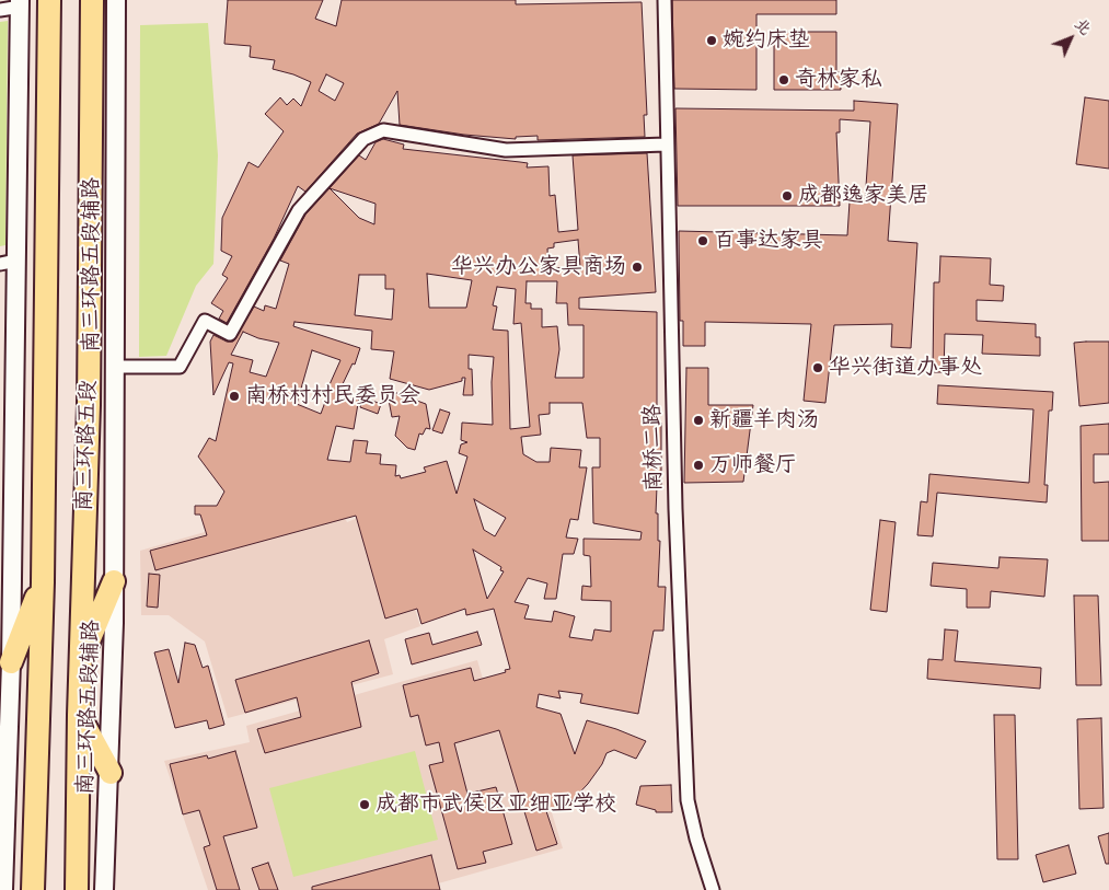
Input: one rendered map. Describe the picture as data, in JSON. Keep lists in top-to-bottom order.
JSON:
{
  "streets": {
    "highway": ["南三环路五段"],
    "main road": ["南三环路五段辅路"],
    "street": ["南桥二路"]
  },
  "places": [
    "婉约床垫",
    "奇林家私",
    "成都逸家美居",
    "百事达家具",
    "华兴办公家具商场",
    "华兴街道办事处",
    "南桥村村民委员会",
    "新疆羊肉汤",
    "万师餐厅",
    "成都市武侯区亚细亚学校"
  ],
  "north": "top right"
}
